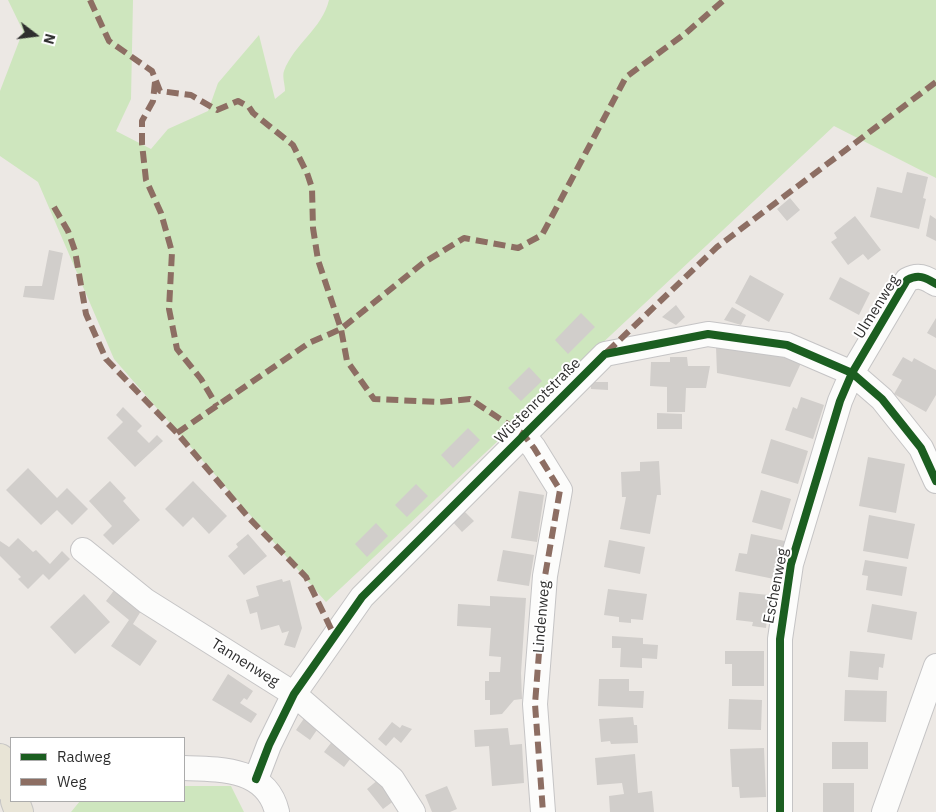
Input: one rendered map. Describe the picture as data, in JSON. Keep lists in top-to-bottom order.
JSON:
{
  "streets": {
    "street": [
      "Ulmenweg",
      "Wüstenrotstraße",
      "Eschenweg",
      "Lindenweg",
      "Tannenweg"
    ]
  },
  "crossings": [
    ["Ulmenweg", "Wüstenrotstraße"],
    ["Ulmenweg", "Eschenweg"],
    ["Wüstenrotstraße", "Eschenweg"],
    ["Wüstenrotstraße", "Lindenweg"],
    ["Wüstenrotstraße", "Tannenweg"]
  ],
  "legend": ["Radweg", "Weg"],
  "north": "right"
}
